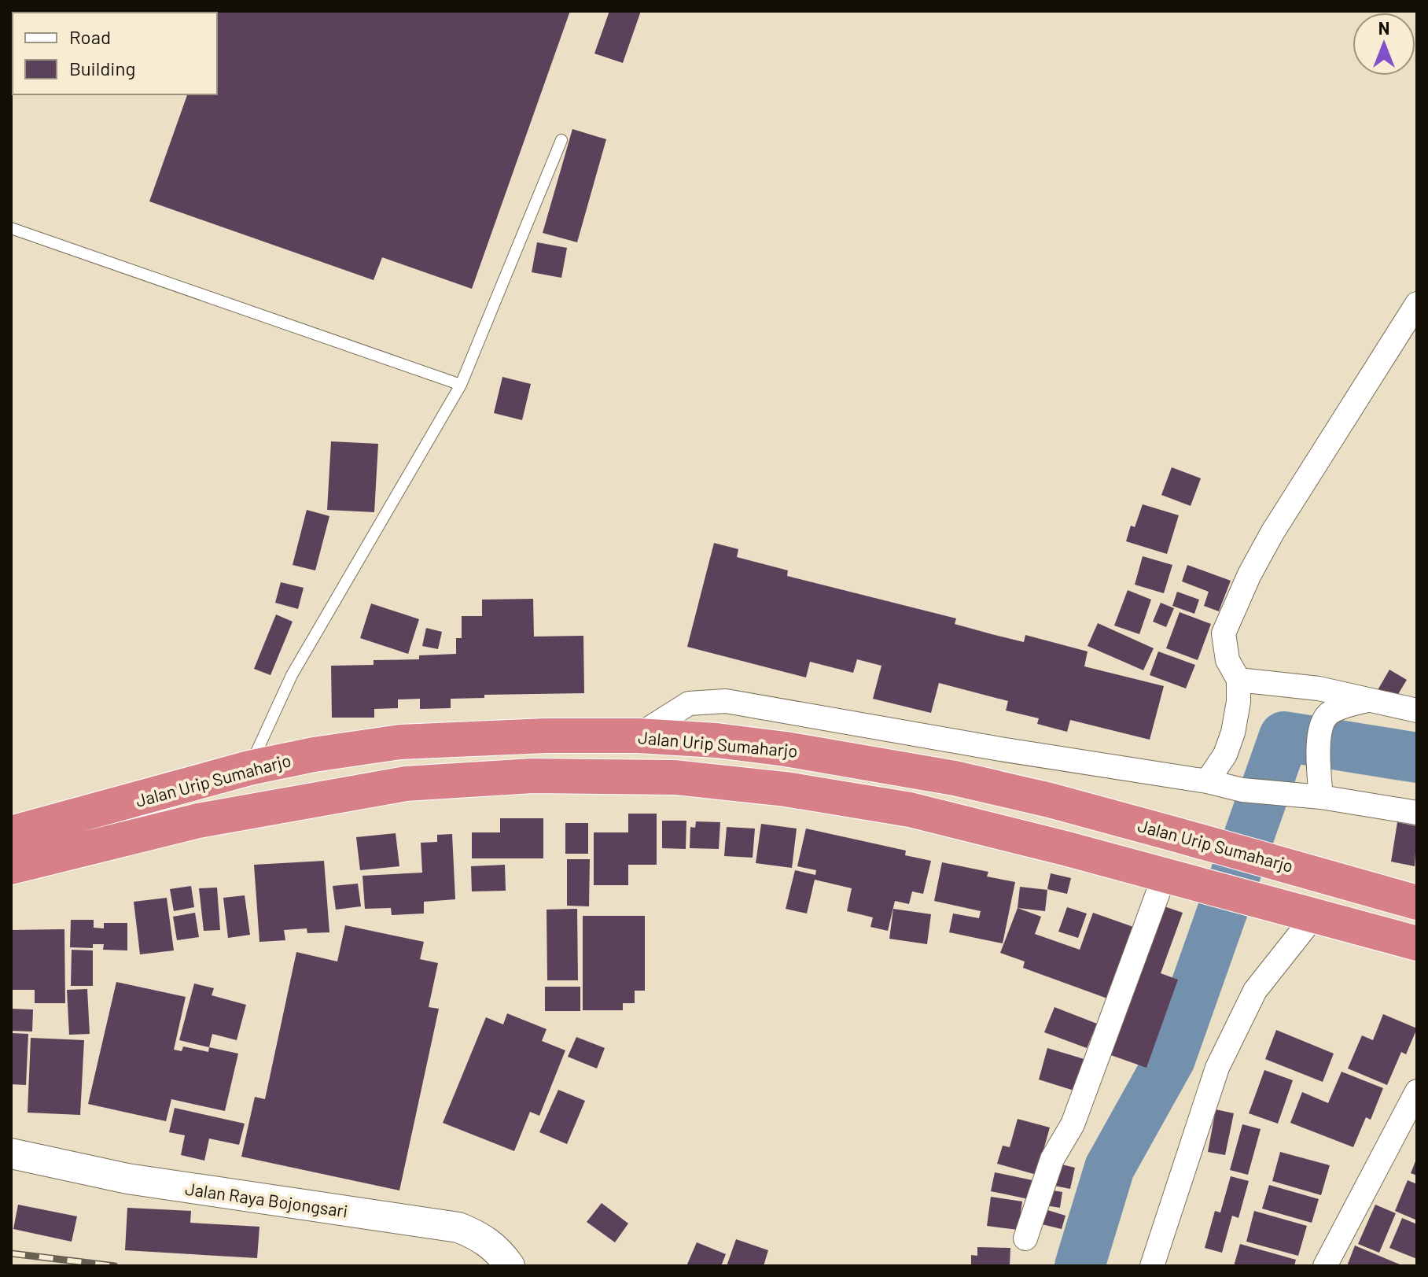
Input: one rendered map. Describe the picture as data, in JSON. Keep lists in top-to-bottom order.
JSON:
{
  "streets": {
    "highway": ["Jalan Urip Sumaharjo"],
    "street": ["Jalan Raya Bojongsari"]
  },
  "legend": ["Road", "Building"],
  "north": "top"
}
